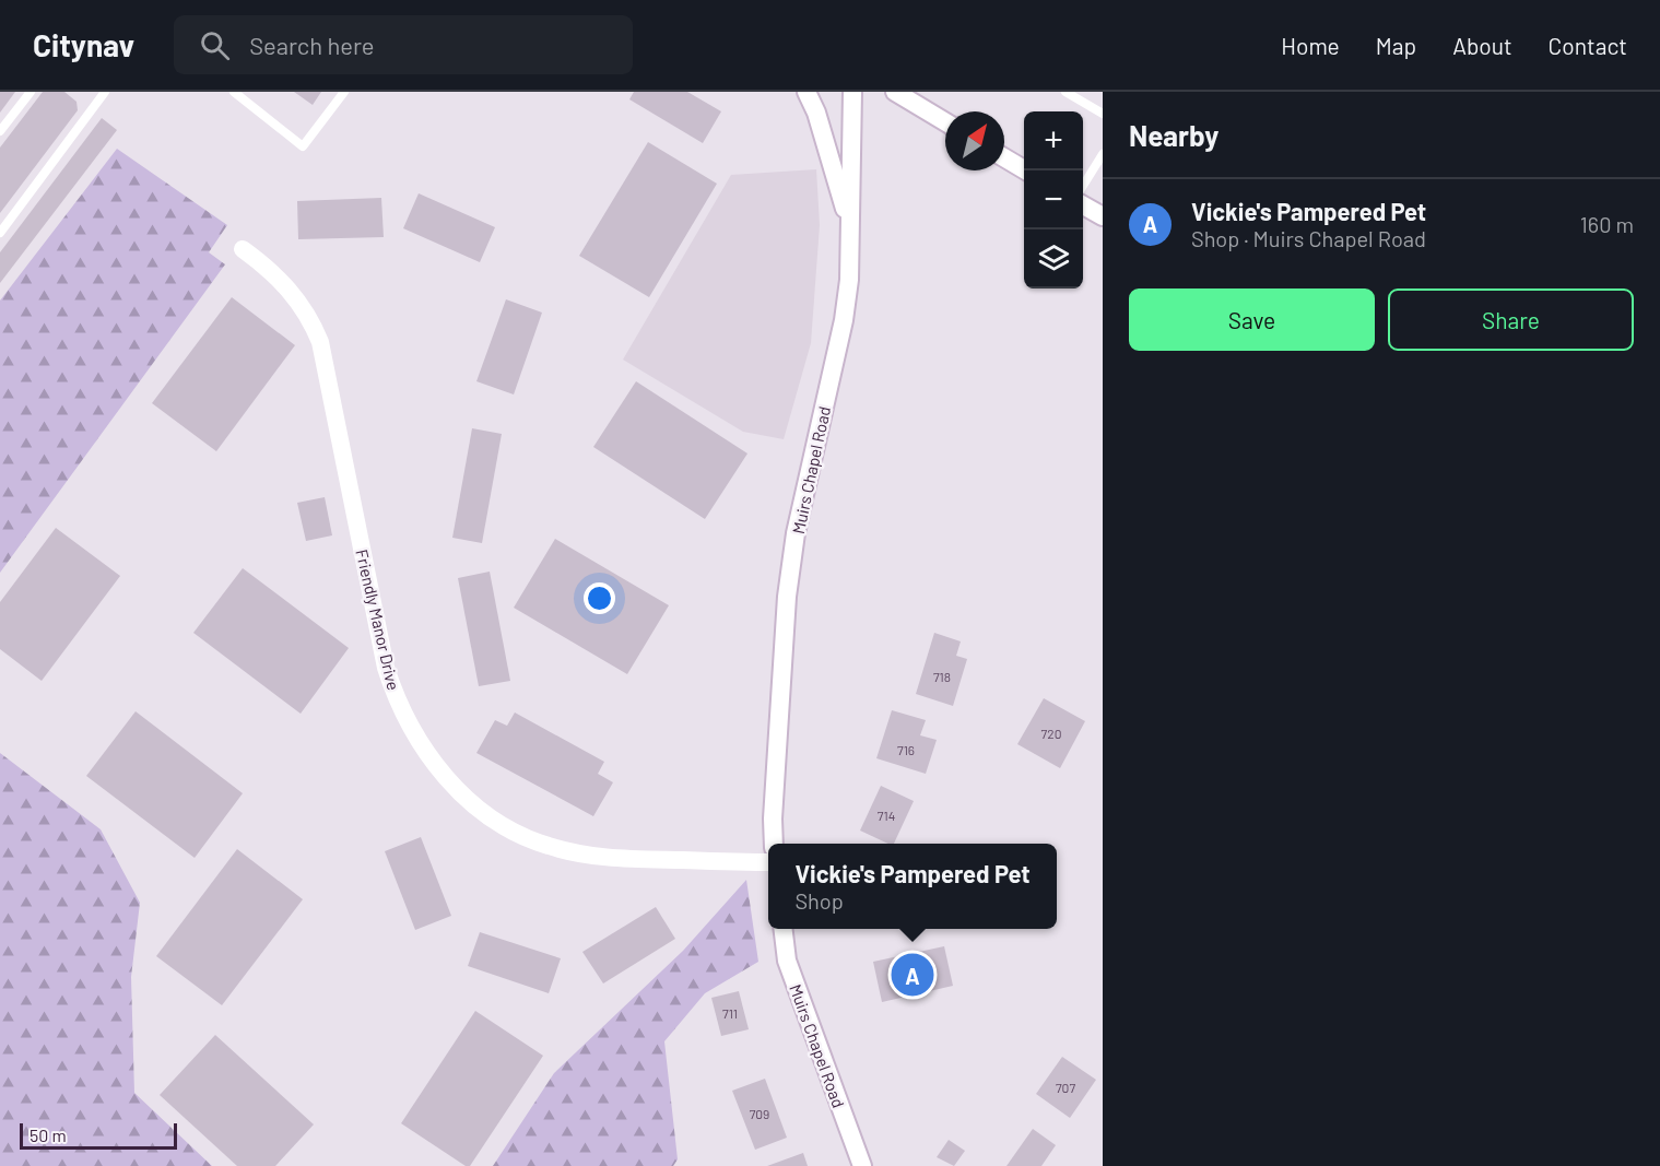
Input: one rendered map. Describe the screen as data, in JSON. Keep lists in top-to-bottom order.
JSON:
{
  "streets": {
    "main road": ["Muirs Chapel Road", "Friendly Manor Drive"]
  },
  "house_numbers": [
    "718",
    "720",
    "716",
    "714",
    "711",
    "707",
    "709"
  ],
  "scale_bar": "50 m",
  "north": "top right",
  "page": {
    "header": "Citynav",
    "search": "Search here",
    "nav": [
      "Home",
      "Map",
      "About",
      "Contact"
    ],
    "heading": "Nearby",
    "map_buttons": ["+", "−"],
    "list": [
      {
        "mark": "A",
        "name": "Vickie's Pampered Pet",
        "note": "Shop · Muirs Chapel Road",
        "value": "160 m"
      }
    ],
    "buttons": ["Save", "Share"],
    "popup": ["Vickie's Pampered Pet", "Shop"],
    "pins": "A",
    "scale": "50 m"
  }
}
